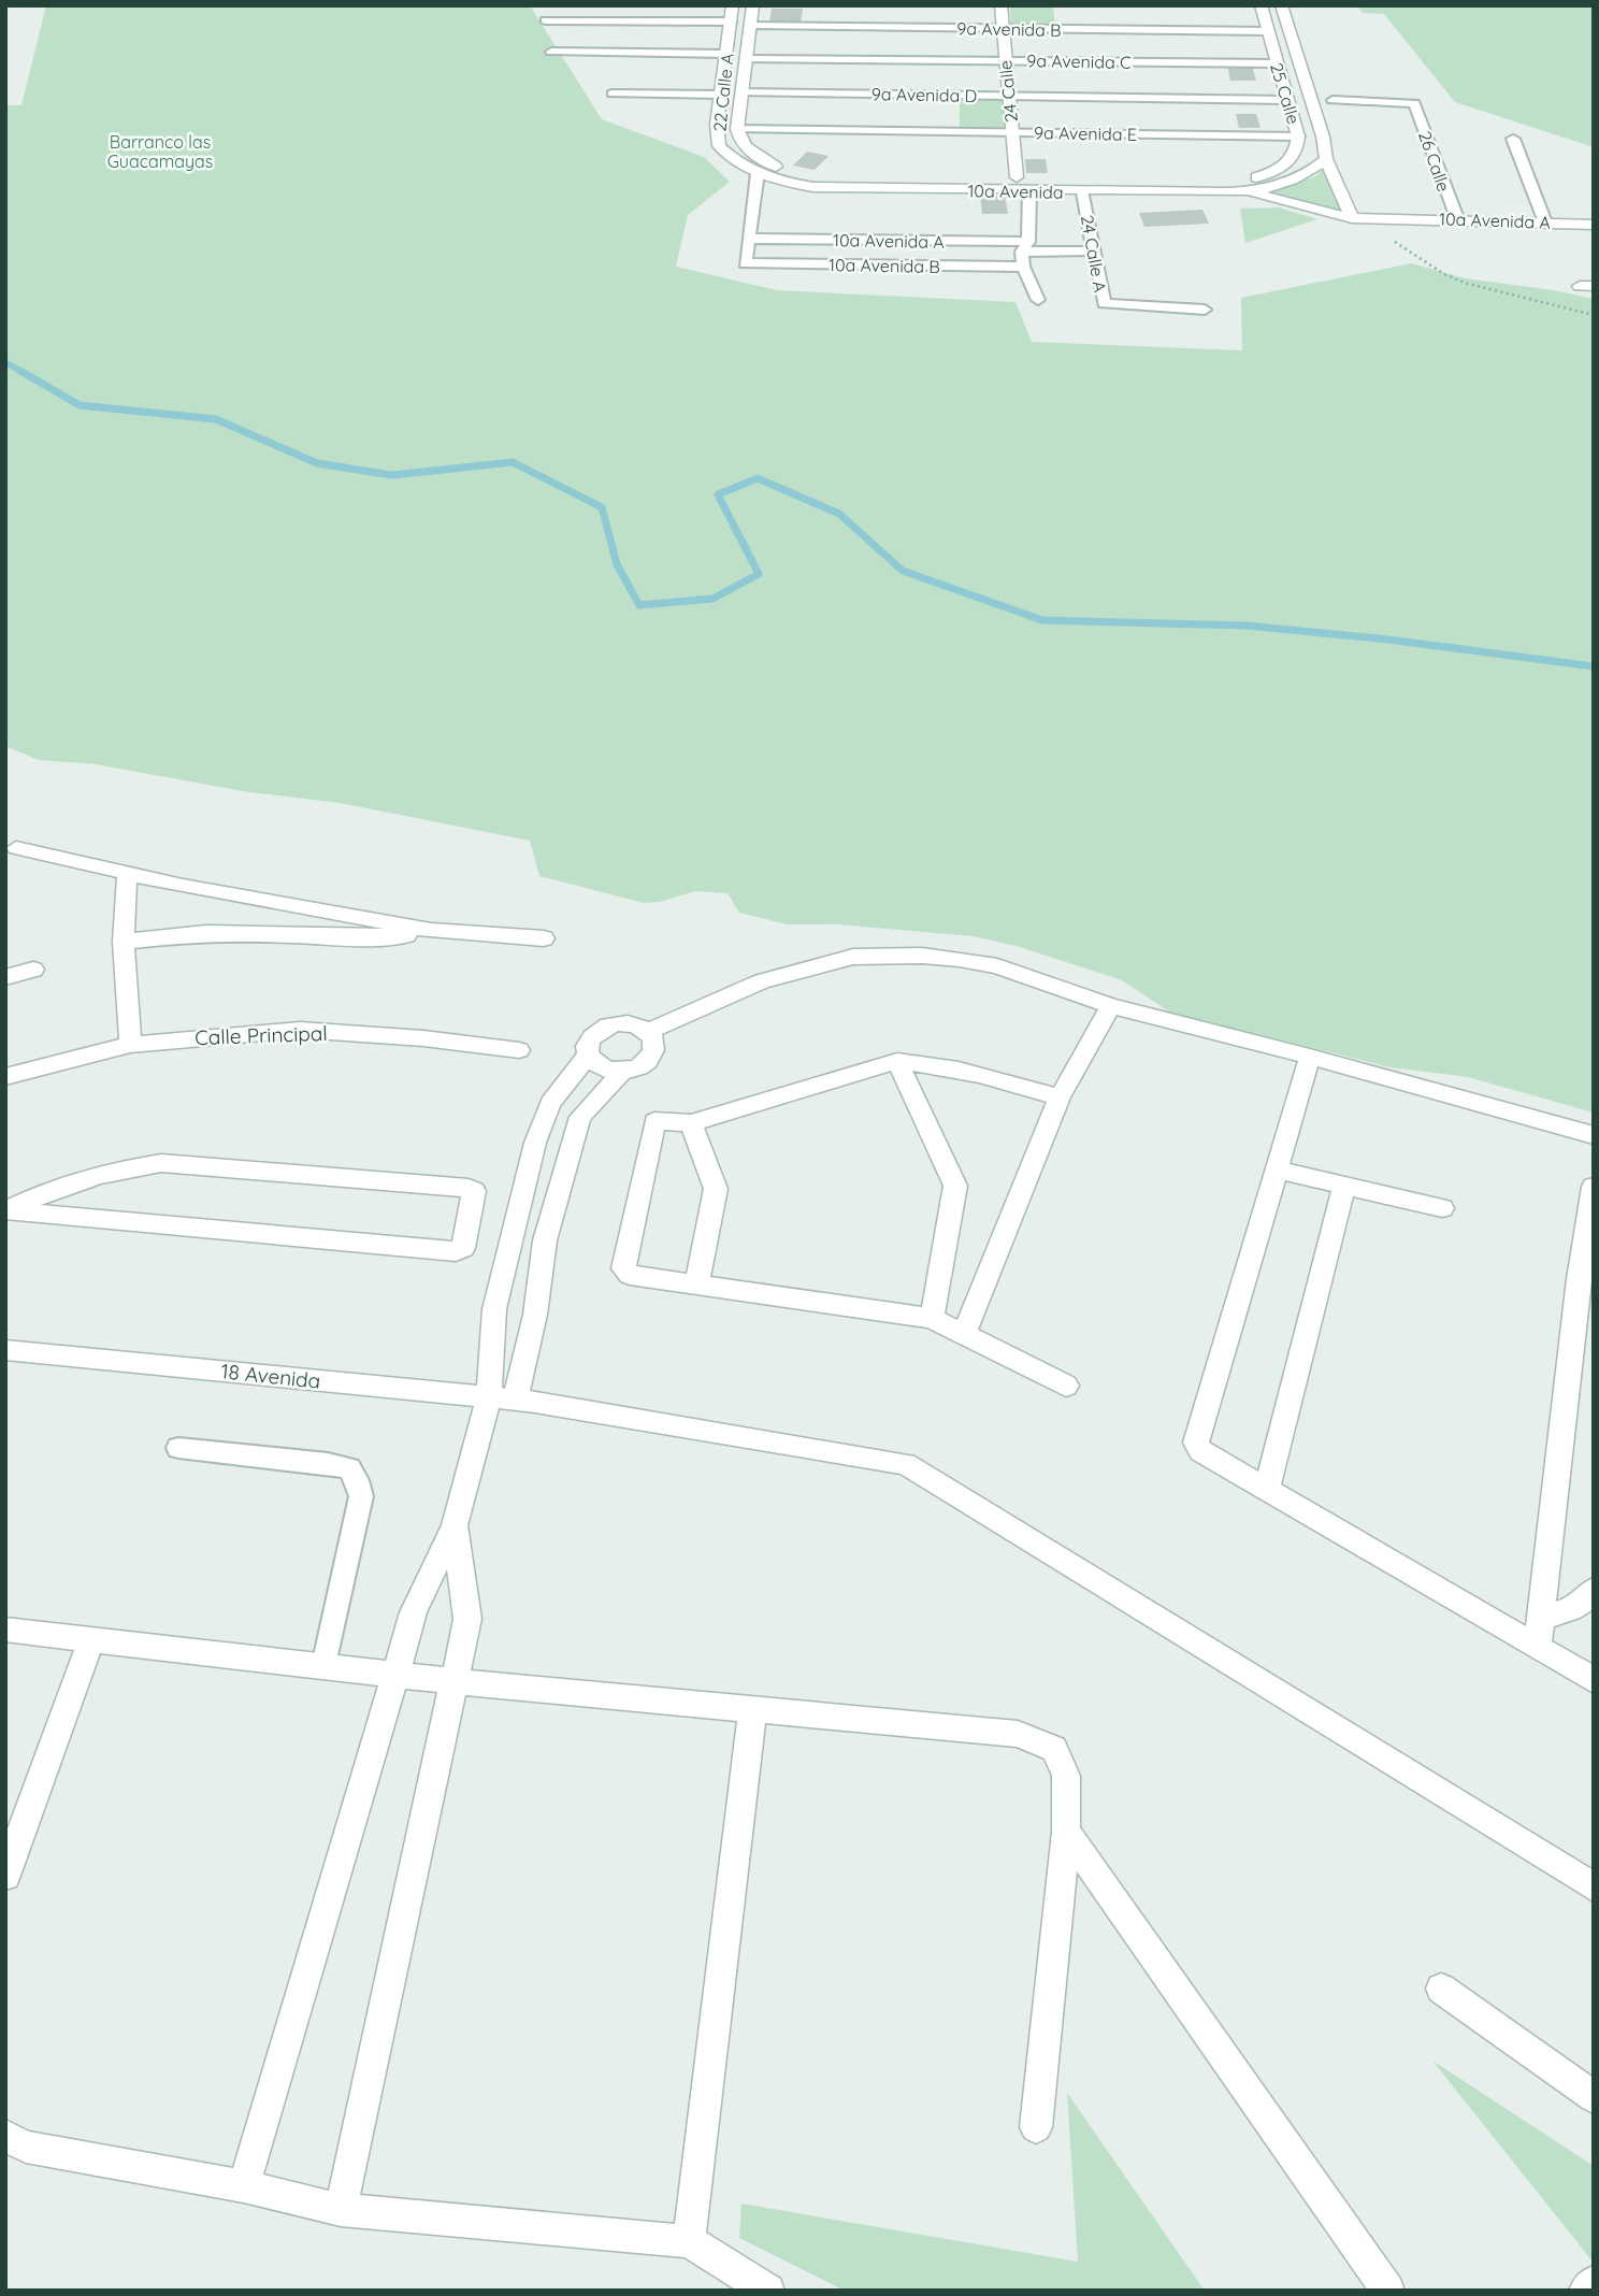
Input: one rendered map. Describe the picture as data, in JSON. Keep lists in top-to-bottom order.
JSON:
{
  "streets": {
    "street": [
      "24 Calle",
      "22 Calle A",
      "25 Calle",
      "10a Avenida",
      "10a Avenida A",
      "Calle Principal",
      "18 Avenida"
    ],
    "lane": [
      "9a Avenida B",
      "9a Avenida C",
      "9a Avenida D",
      "9a Avenida E",
      "26 Calle",
      "24 Calle A",
      "10a Avenida B"
    ]
  },
  "crossings": [
    ["9a Avenida B", "24 Calle"],
    ["9a Avenida B", "22 Calle A"],
    ["9a Avenida B", "25 Calle"],
    ["9a Avenida C", "24 Calle"],
    ["9a Avenida C", "22 Calle A"],
    ["9a Avenida C", "25 Calle"],
    ["24 Calle", "9a Avenida D"],
    ["24 Calle", "9a Avenida E"],
    ["24 Calle", "10a Avenida"],
    ["22 Calle A", "9a Avenida D"],
    ["22 Calle A", "9a Avenida E"],
    ["22 Calle A", "10a Avenida"],
    ["25 Calle", "9a Avenida D"],
    ["25 Calle", "9a Avenida E"],
    ["25 Calle", "10a Avenida"],
    ["25 Calle", "10a Avenida A"],
    ["26 Calle", "10a Avenida A"],
    ["10a Avenida", "24 Calle A"],
    ["10a Avenida A", "24 Calle A"],
    ["10a Avenida A", "10a Avenida B"]
  ],
  "parks": ["Barranco las Guacamayas"]
}
